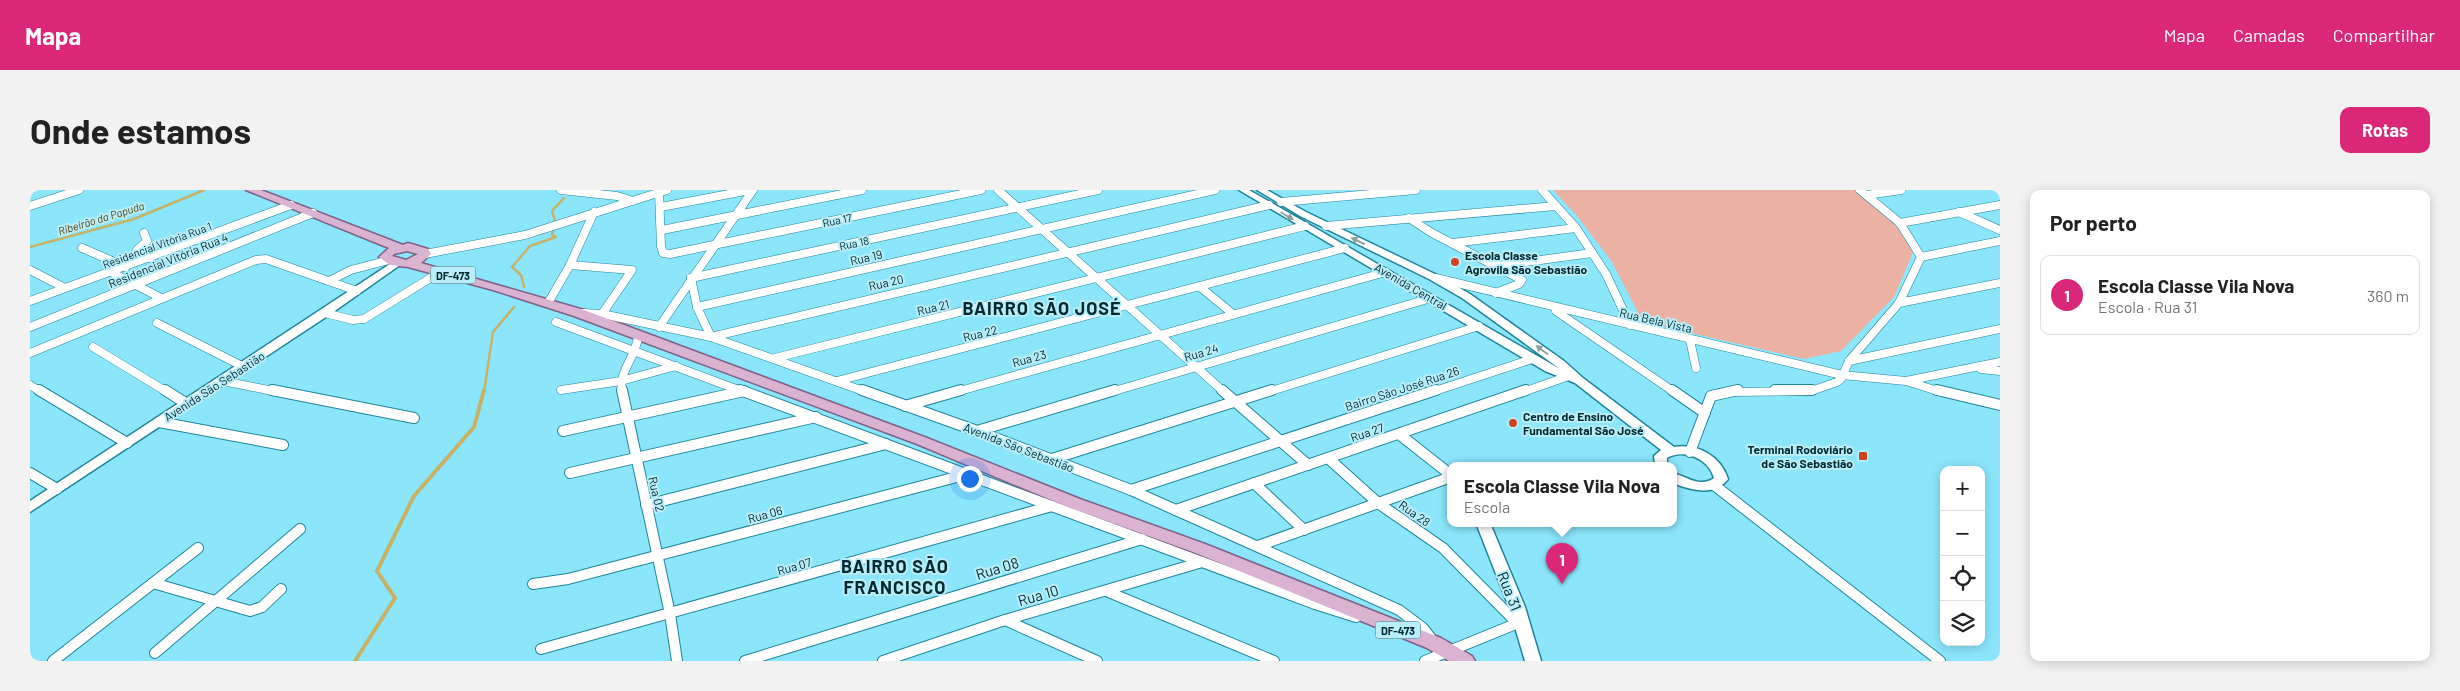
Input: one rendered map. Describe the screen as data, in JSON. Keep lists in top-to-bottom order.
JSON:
{
  "streets": {
    "main road": ["DF-473", "Avenida São Sebastião"],
    "street": [
      "Rua 17",
      "Rua 18",
      "Residencial Vitória Rua 1",
      "Rua 19",
      "Residencial Vitória Rua 4",
      "Rua 20",
      "Avenida Central",
      "Rua 21",
      "Rua Bela Vista",
      "Rua 22",
      "Rua 24",
      "Rua 23",
      "Bairro São José Rua 26",
      "Rua 27",
      "Rua 02",
      "Rua 28",
      "Rua 06",
      "Rua 07",
      "Rua 08",
      "Rua 31",
      "Rua 10"
    ]
  },
  "crossings": [
    ["Residencial Vitória Rua 1", "Avenida São Sebastião"],
    ["Residencial Vitória Rua 4", "Avenida São Sebastião"],
    ["Rua 20", "Avenida São Sebastião"],
    ["Avenida Central", "Rua 21"],
    ["Avenida Central", "Rua Bela Vista"],
    ["Avenida Central", "Rua 22"],
    ["Avenida Central", "Rua 24"],
    ["Avenida Central", "Bairro São José Rua 26"],
    ["Avenida Central", "Rua 27"],
    ["Rua 21", "Avenida São Sebastião"],
    ["Rua 22", "Avenida São Sebastião"],
    ["Rua 24", "Avenida São Sebastião"],
    ["Rua 23", "Avenida São Sebastião"],
    ["Avenida São Sebastião", "Bairro São José Rua 26"],
    ["Avenida São Sebastião", "Rua 27"],
    ["Rua 27", "Rua 28"],
    ["Rua 02", "Rua 06"],
    ["Rua 02", "Rua 07"],
    ["Rua 28", "Rua 31"]
  ],
  "districts": ["BAIRRO SÃO JOSÉ", "BAIRRO SÃO FRANCISCO"],
  "water": ["Ribeirão da Papuda"],
  "places": {
    "other": ["Escola Classe Agrovila São Sebastião", "Centro de Ensino Fundamental São José"],
    "transit": ["Terminal Rodoviário de São Sebastião"]
  },
  "page": {
    "header": "Mapa",
    "nav": ["Mapa", "Camadas", "Compartilhar"],
    "buttons": "Rotas",
    "title": "Onde estamos",
    "heading": "Por perto",
    "list": [
      {
        "mark": "1",
        "name": "Escola Classe Vila Nova",
        "note": "Escola · Rua 31",
        "value": "360 m"
      }
    ],
    "popup": ["Escola Classe Vila Nova", "Escola"],
    "map_buttons": ["+", "−"],
    "pins": "1"
  }
}
